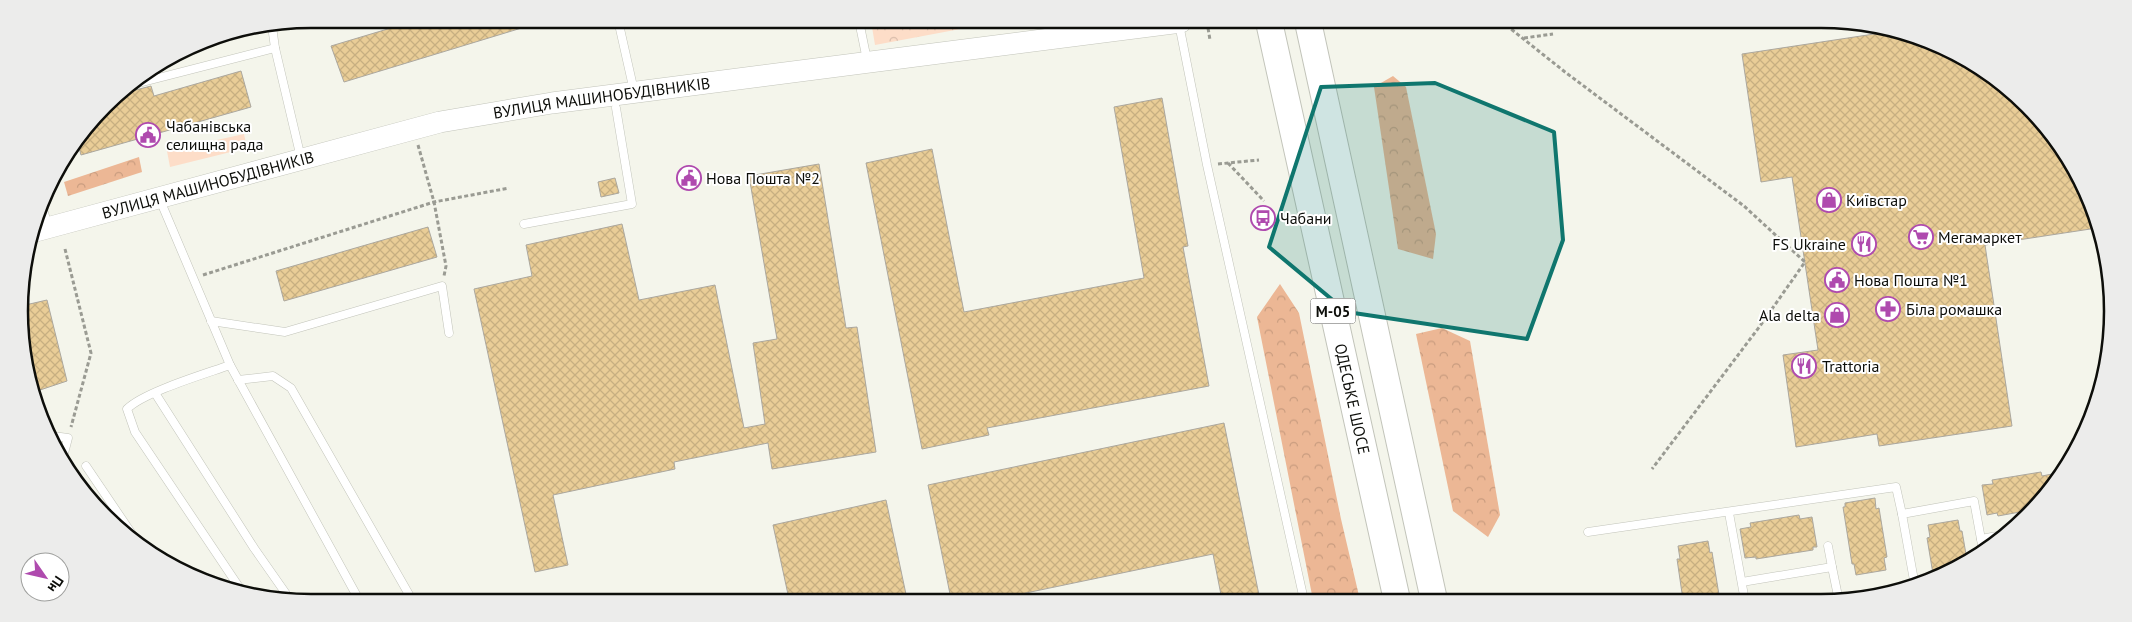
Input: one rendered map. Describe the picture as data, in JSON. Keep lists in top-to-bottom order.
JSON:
{
  "streets": {
    "highway": ["М-05", "ОДЕСЬКЕ ШОСЕ"],
    "street": ["ВУЛИЦЯ МАШИНОБУДІВНИКІВ"]
  },
  "places": {
    "public building": ["Чабанівська селищна рада", "Нова Пошта №2", "Нова Пошта №1"],
    "shop": ["Київстар", "Ala delta"],
    "bus stop": ["Чабани"],
    "supermarket": ["Мегамаркет"],
    "restaurant": ["FS Ukraine", "Trattoria"],
    "pharmacy": ["Біла ромашка"]
  },
  "north": "bottom right"
}
